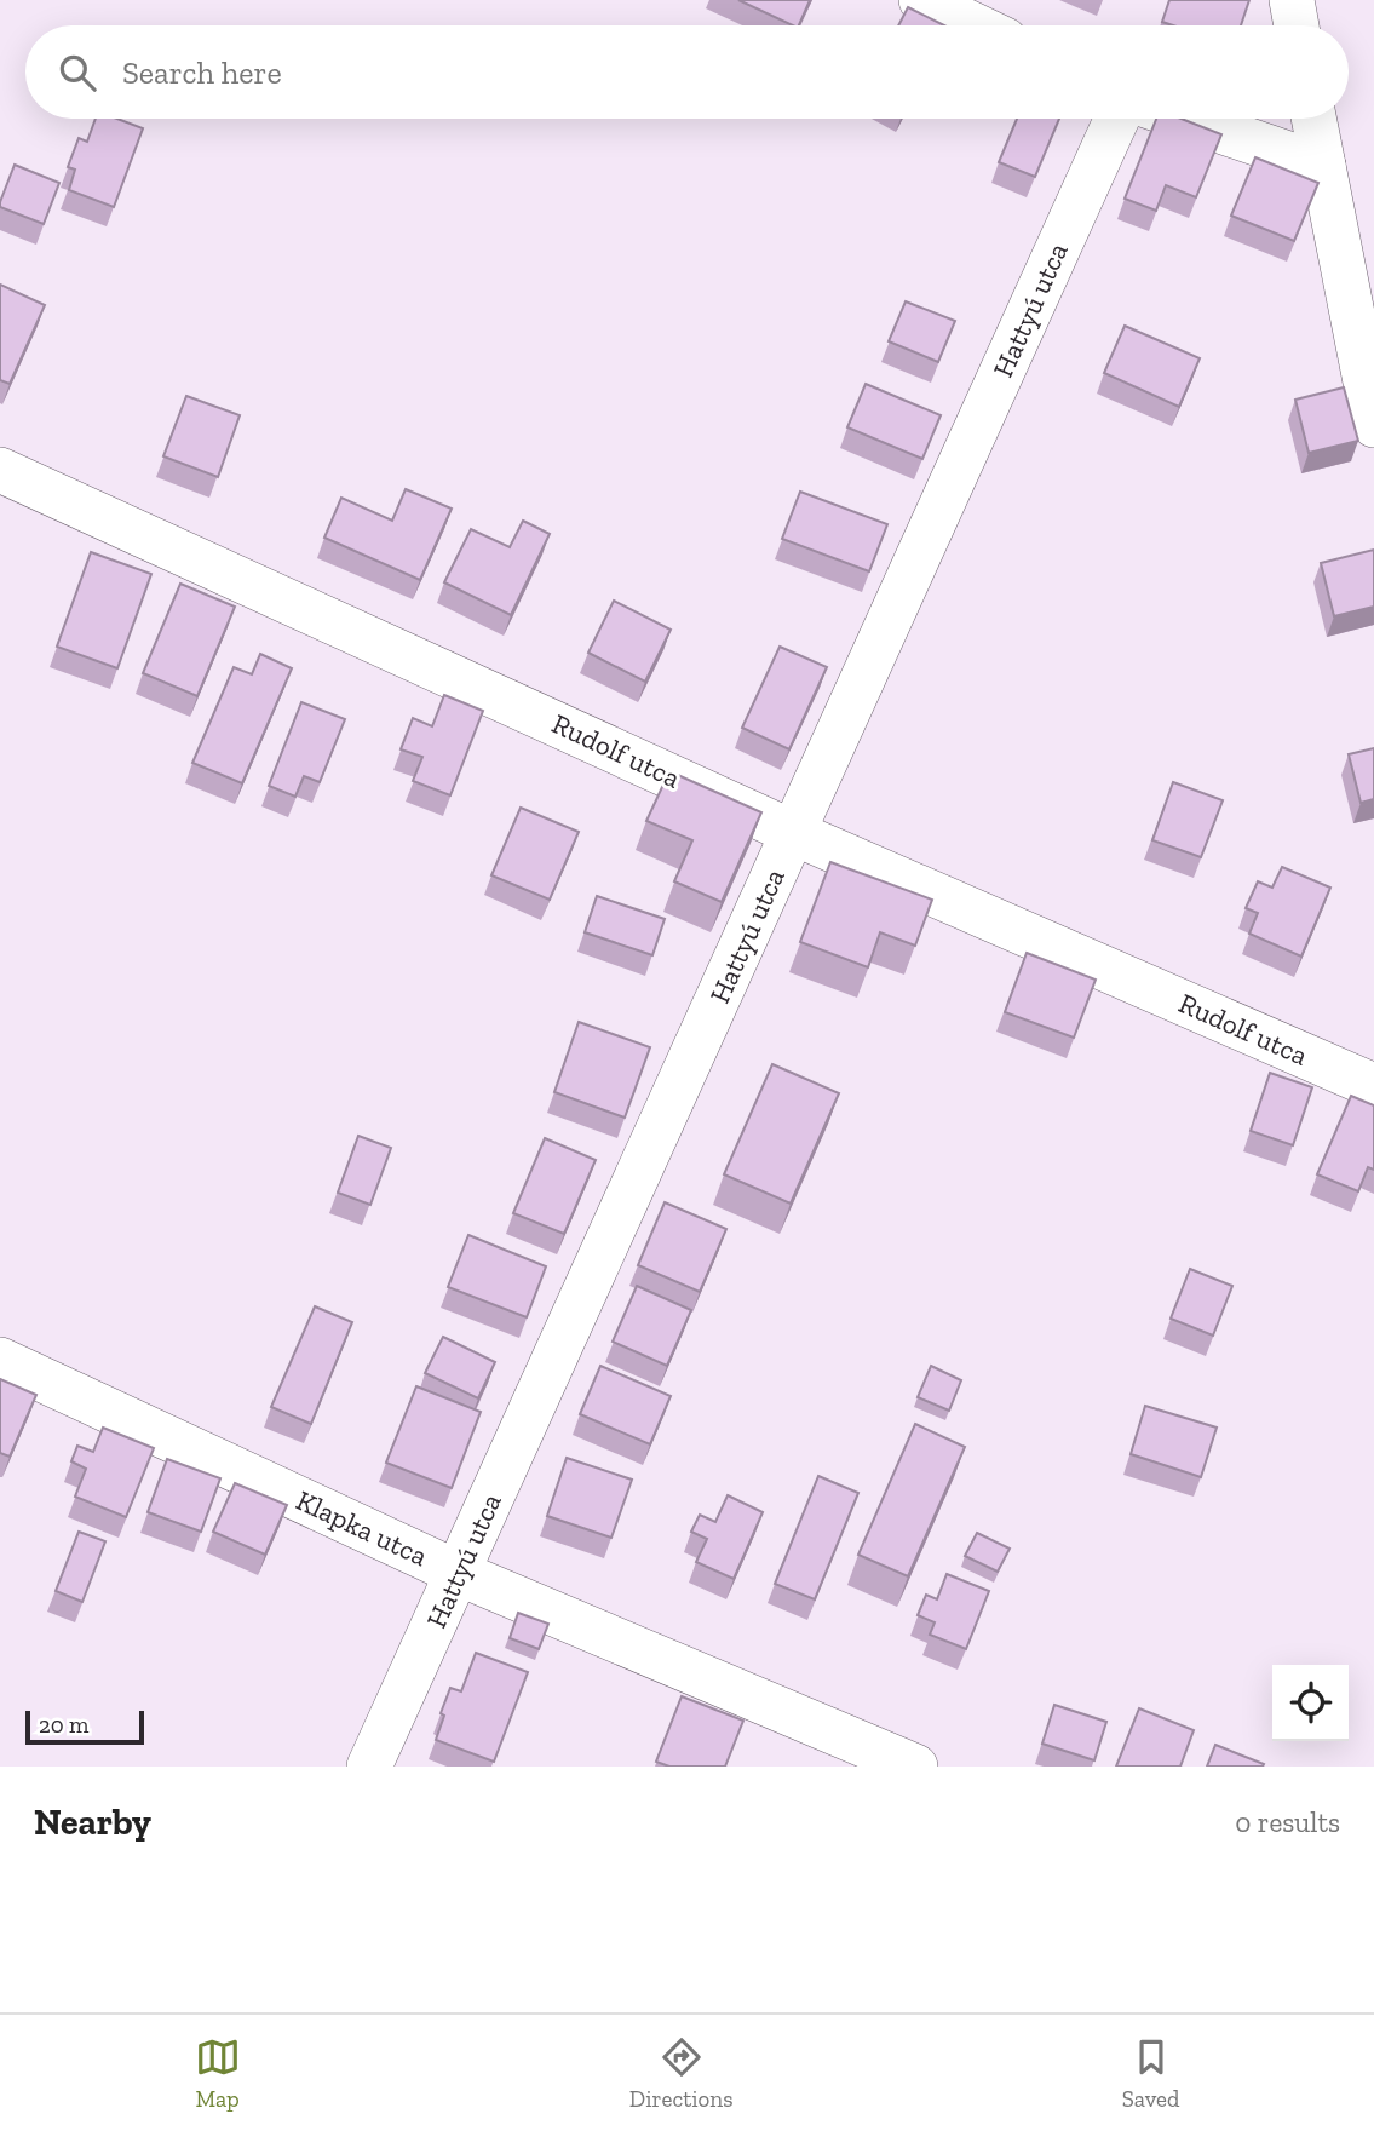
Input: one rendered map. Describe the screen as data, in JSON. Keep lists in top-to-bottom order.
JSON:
{
  "streets": {
    "street": ["Hattyú utca", "Rudolf utca", "Klapka utca"]
  },
  "crossings": [
    ["Hattyú utca", "Rudolf utca"],
    ["Hattyú utca", "Klapka utca"]
  ],
  "scale_bar": "20 m",
  "page": {
    "search": "Search here",
    "scale": "20 m",
    "heading": ["Nearby", "0 results"],
    "nav": ["Map", "Directions", "Saved"]
  }
}
